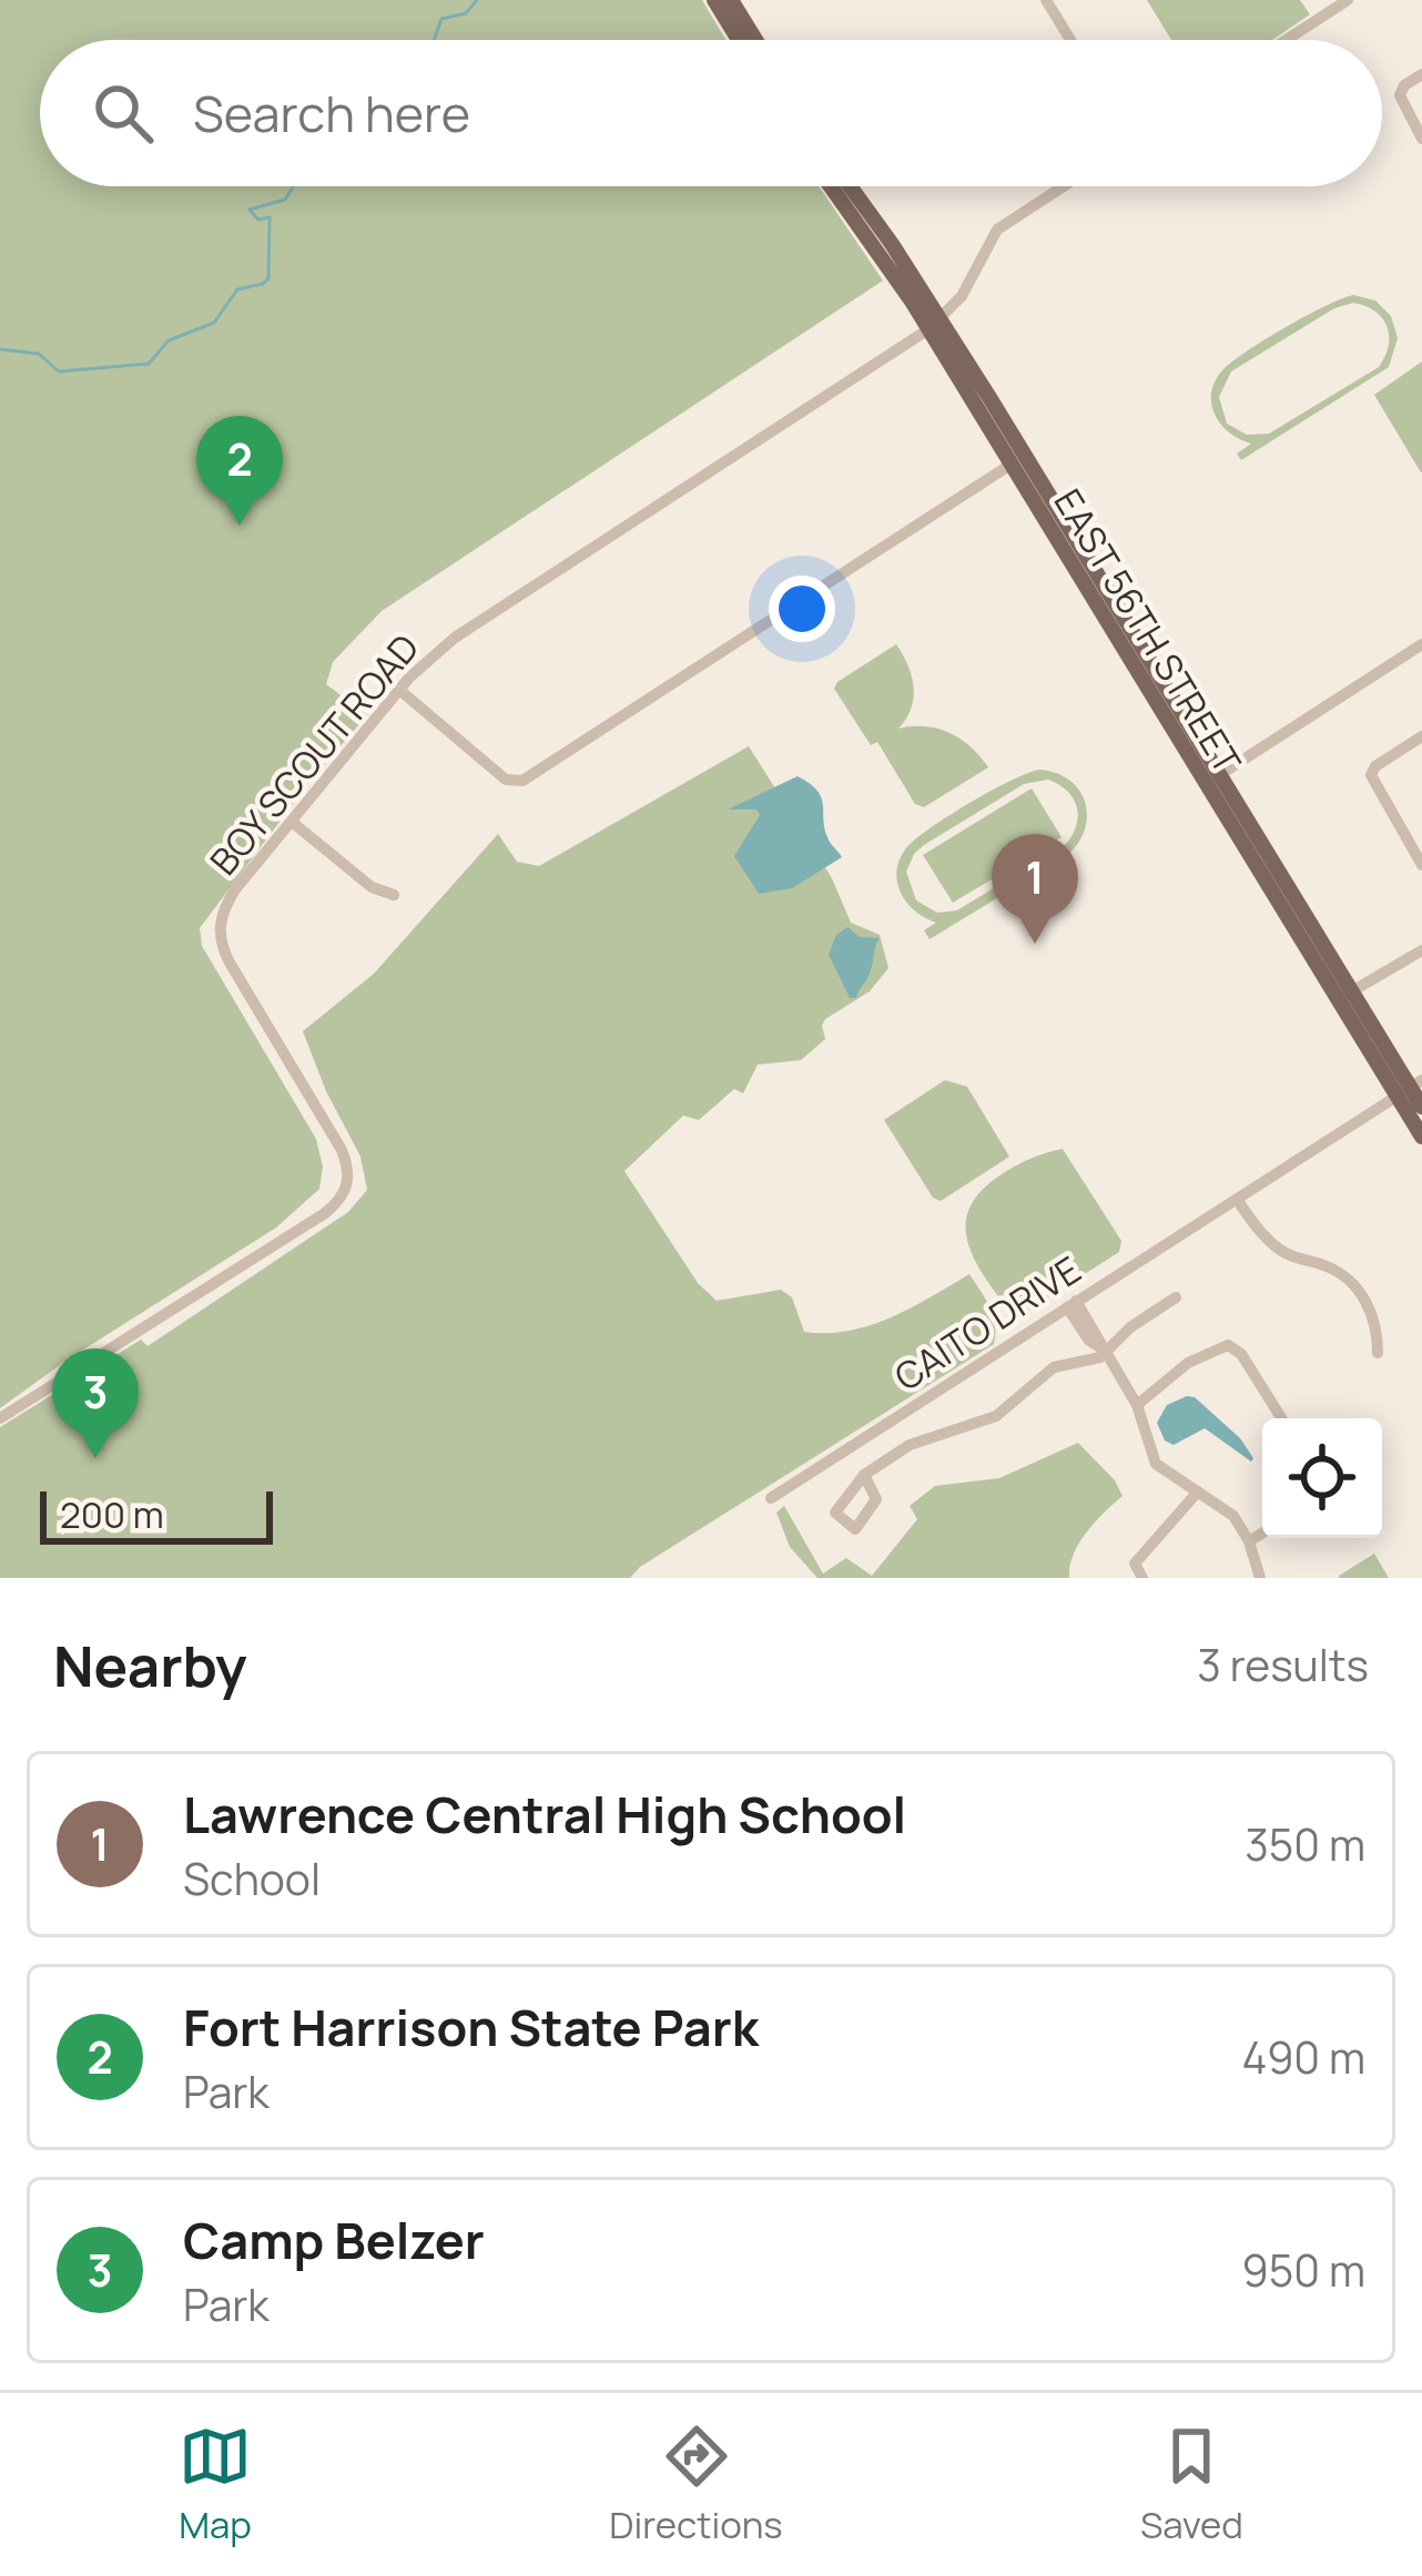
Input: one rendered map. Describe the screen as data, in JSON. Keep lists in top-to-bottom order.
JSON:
{
  "streets": {
    "main road": ["EAST 56TH STREET"],
    "street": ["BOY SCOUT ROAD", "CAITO DRIVE"]
  },
  "crossings": [
    ["EAST 56TH STREET", "BOY SCOUT ROAD"],
    ["EAST 56TH STREET", "CAITO DRIVE"]
  ],
  "scale_bar": "200 m",
  "page": {
    "search": "Search here",
    "pins": ["2", "1", "3"],
    "scale": "200 m",
    "heading": ["Nearby", "3 results"],
    "list": [
      {
        "mark": "1",
        "name": "Lawrence Central High School",
        "note": "School",
        "value": "350 m"
      },
      {
        "mark": "2",
        "name": "Fort Harrison State Park",
        "note": "Park",
        "value": "490 m"
      },
      {
        "mark": "3",
        "name": "Camp Belzer",
        "note": "Park",
        "value": "950 m"
      }
    ],
    "nav": ["Map", "Directions", "Saved"]
  }
}
